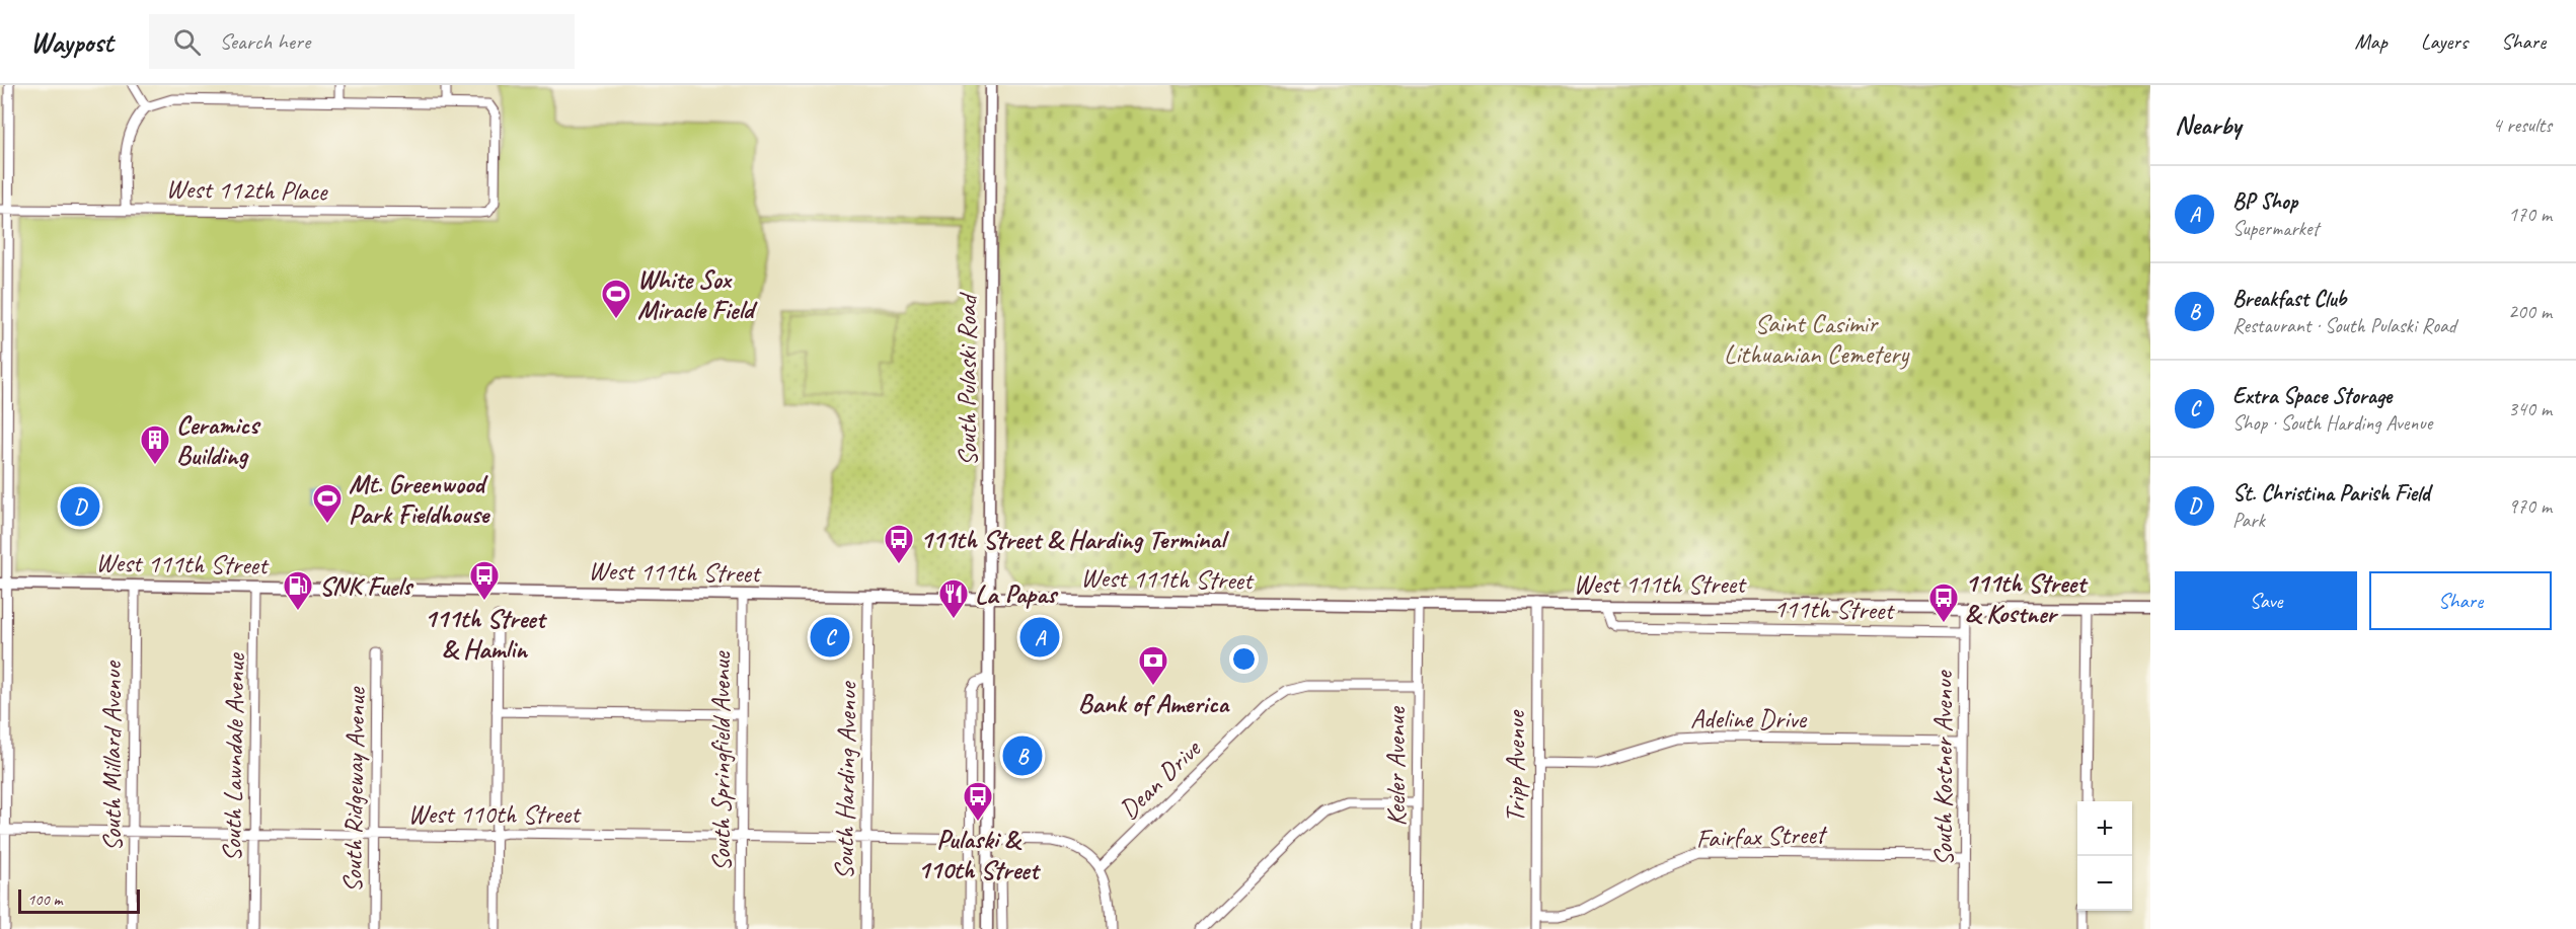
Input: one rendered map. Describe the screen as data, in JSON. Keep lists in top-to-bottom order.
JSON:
{
  "streets": {
    "main road": ["South Pulaski Road", "West 111th Street"],
    "street": [
      "West 112th Place",
      "111th Street",
      "Adeline Drive",
      "South Millard Avenue",
      "South Lawndale Avenue",
      "South Springfield Avenue",
      "Keeler Avenue",
      "Tripp Avenue",
      "South Kostner Avenue",
      "Dean Drive",
      "South Harding Avenue",
      "South Ridgeway Avenue",
      "West 110th Street",
      "Fairfax Street"
    ]
  },
  "crossings": [
    ["South Pulaski Road", "West 111th Street"],
    ["South Pulaski Road", "West 110th Street"],
    ["West 111th Street", "111th Street"],
    ["West 111th Street", "South Millard Avenue"],
    ["West 111th Street", "South Lawndale Avenue"],
    ["West 111th Street", "South Springfield Avenue"],
    ["West 111th Street", "Keeler Avenue"],
    ["West 111th Street", "Tripp Avenue"],
    ["West 111th Street", "South Kostner Avenue"],
    ["West 111th Street", "South Harding Avenue"],
    ["111th Street", "South Kostner Avenue"],
    ["Adeline Drive", "Tripp Avenue"],
    ["Adeline Drive", "South Kostner Avenue"],
    ["South Millard Avenue", "West 110th Street"],
    ["South Lawndale Avenue", "West 110th Street"],
    ["South Springfield Avenue", "West 110th Street"],
    ["Keeler Avenue", "Dean Drive"],
    ["Tripp Avenue", "Fairfax Street"],
    ["South Kostner Avenue", "Fairfax Street"],
    ["Dean Drive", "West 110th Street"],
    ["South Harding Avenue", "West 110th Street"],
    ["South Ridgeway Avenue", "West 110th Street"]
  ],
  "parks": ["Saint Casimir Lithuanian Cemetery"],
  "places": {
    "sports": ["White Sox Miracle Field", "Mt. Greenwood Park Fieldhouse"],
    "building": ["Ceramics Building"],
    "bus stop": [
      "111th Street & Harding Terminal",
      "111th Street & Hamlin",
      "111th Street & Kostner",
      "Pulaski & 110th Street"
    ],
    "fuel station": ["SNK Fuels"],
    "restaurant": ["La Papas"],
    "bank": ["Bank of America"]
  },
  "scale_bar": "100 m",
  "page": {
    "header": "Waypost",
    "search": "Search here",
    "nav": ["Map", "Layers", "Share"],
    "heading": ["Nearby", "4 results"],
    "list": [
      {
        "mark": "A",
        "name": "BP Shop",
        "note": "Supermarket",
        "value": "170 m"
      },
      {
        "mark": "B",
        "name": "Breakfast Club",
        "note": "Restaurant · South Pulaski Road",
        "value": "200 m"
      },
      {
        "mark": "C",
        "name": "Extra Space Storage",
        "note": "Shop · South Harding Avenue",
        "value": "340 m"
      },
      {
        "mark": "D",
        "name": "St. Christina Parish Field",
        "note": "Park",
        "value": "970 m"
      }
    ],
    "pins": [
      "D",
      "A",
      "C",
      "B"
    ],
    "buttons": ["Save", "Share"],
    "map_buttons": ["+", "−"],
    "scale": "100 m"
  }
}
